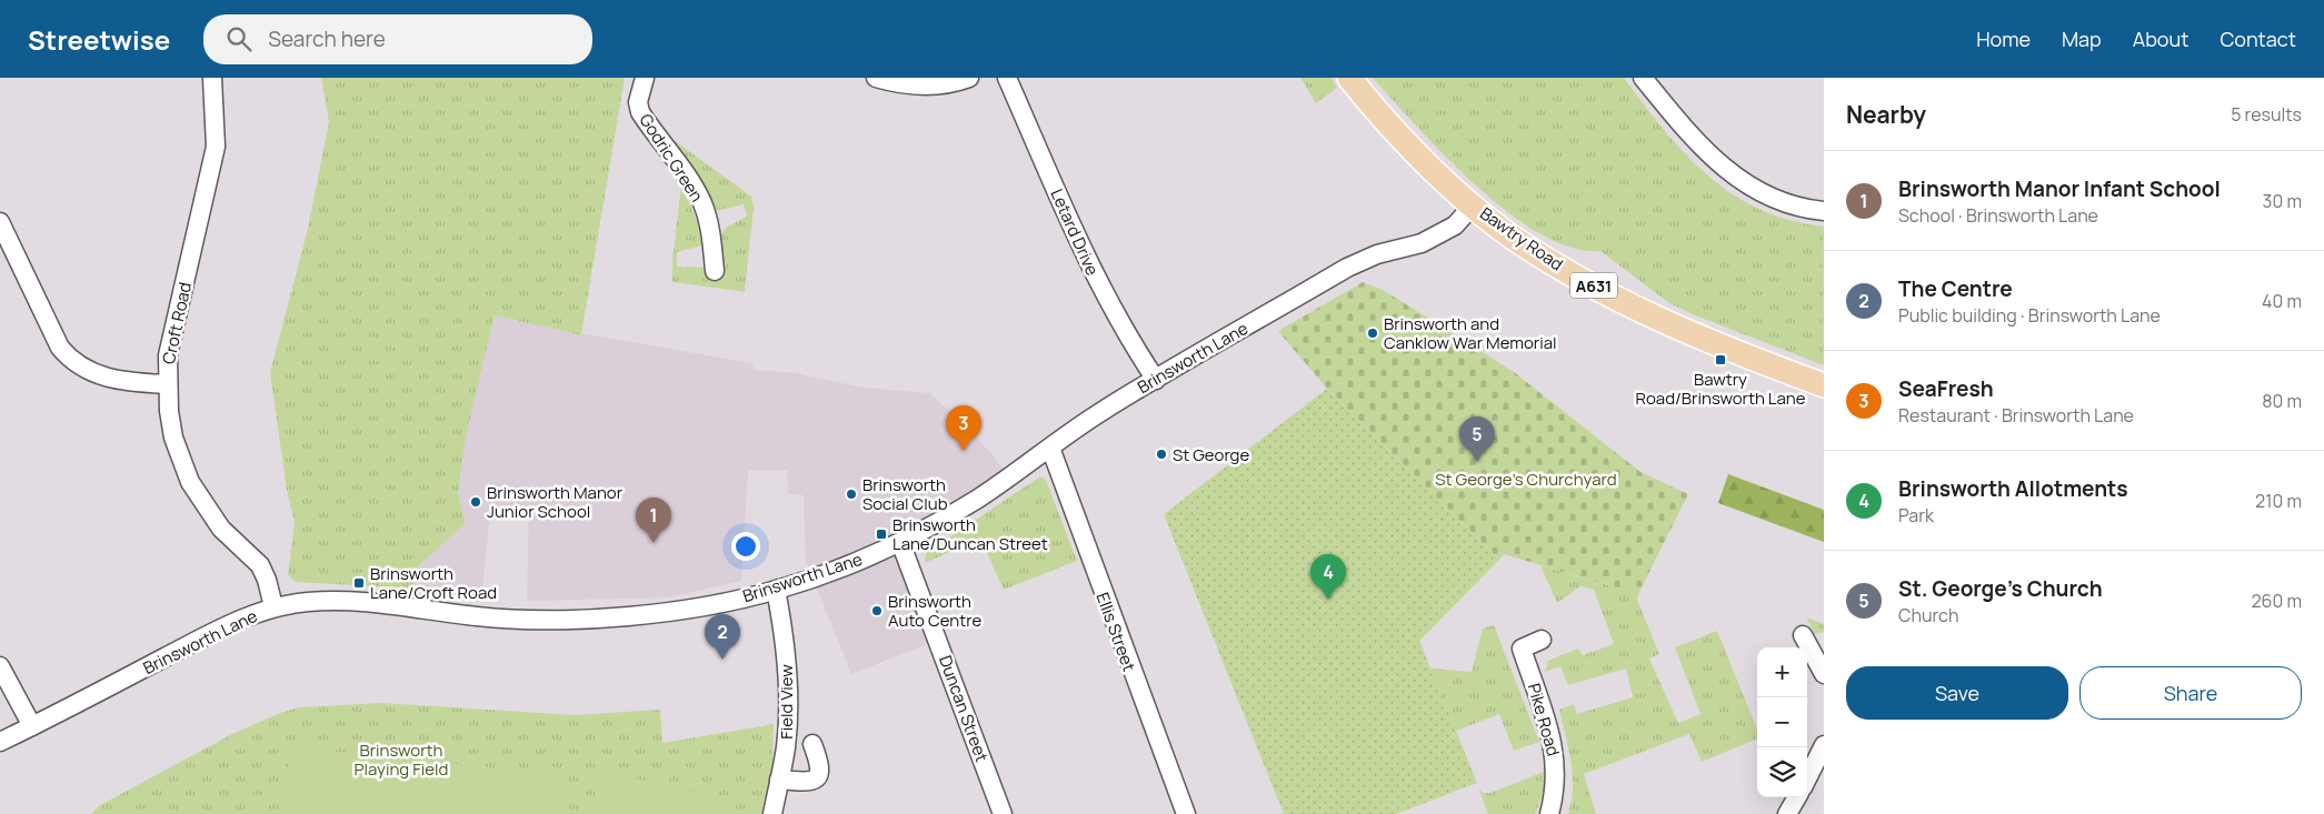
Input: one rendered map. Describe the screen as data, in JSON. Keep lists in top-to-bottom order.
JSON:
{
  "streets": {
    "main road": ["Bawtry Road", "A631"],
    "street": [
      "Godric Green",
      "Letard Drive",
      "Croft Road",
      "Brinsworth Lane",
      "Ellis Street",
      "Field View",
      "Duncan Street",
      "Pike Road"
    ]
  },
  "crossings": [
    ["Letard Drive", "Brinsworth Lane"],
    ["Bawtry Road", "Brinsworth Lane"],
    ["Croft Road", "Brinsworth Lane"],
    ["Brinsworth Lane", "Ellis Street"],
    ["Brinsworth Lane", "Field View"],
    ["Brinsworth Lane", "Duncan Street"]
  ],
  "parks": ["St George's Churchyard", "Brinsworth Playing Field"],
  "places": {
    "other": [
      "Brinsworth and Canklow War Memorial",
      "St George",
      "Brinsworth Social Club",
      "Brinsworth Manor Junior School",
      "Brinsworth Auto Centre"
    ],
    "transit": ["Bawtry Road/Brinsworth Lane", "Brinsworth Lane/Duncan Street", "Brinsworth Lane/Croft Road"]
  },
  "page": {
    "header": "Streetwise",
    "search": "Search here",
    "nav": [
      "Home",
      "Map",
      "About",
      "Contact"
    ],
    "heading": ["Nearby", "5 results"],
    "list": [
      {
        "mark": "1",
        "name": "Brinsworth Manor Infant School",
        "note": "School · Brinsworth Lane",
        "value": "30 m"
      },
      {
        "mark": "2",
        "name": "The Centre",
        "note": "Public building · Brinsworth Lane",
        "value": "40 m"
      },
      {
        "mark": "3",
        "name": "SeaFresh",
        "note": "Restaurant · Brinsworth Lane",
        "value": "80 m"
      },
      {
        "mark": "4",
        "name": "Brinsworth Allotments",
        "note": "Park",
        "value": "210 m"
      },
      {
        "mark": "5",
        "name": "St. George's Church",
        "note": "Church",
        "value": "260 m"
      }
    ],
    "pins": [
      "3",
      "5",
      "1",
      "4",
      "2"
    ],
    "map_buttons": ["+", "−"],
    "buttons": ["Save", "Share"]
  }
}
